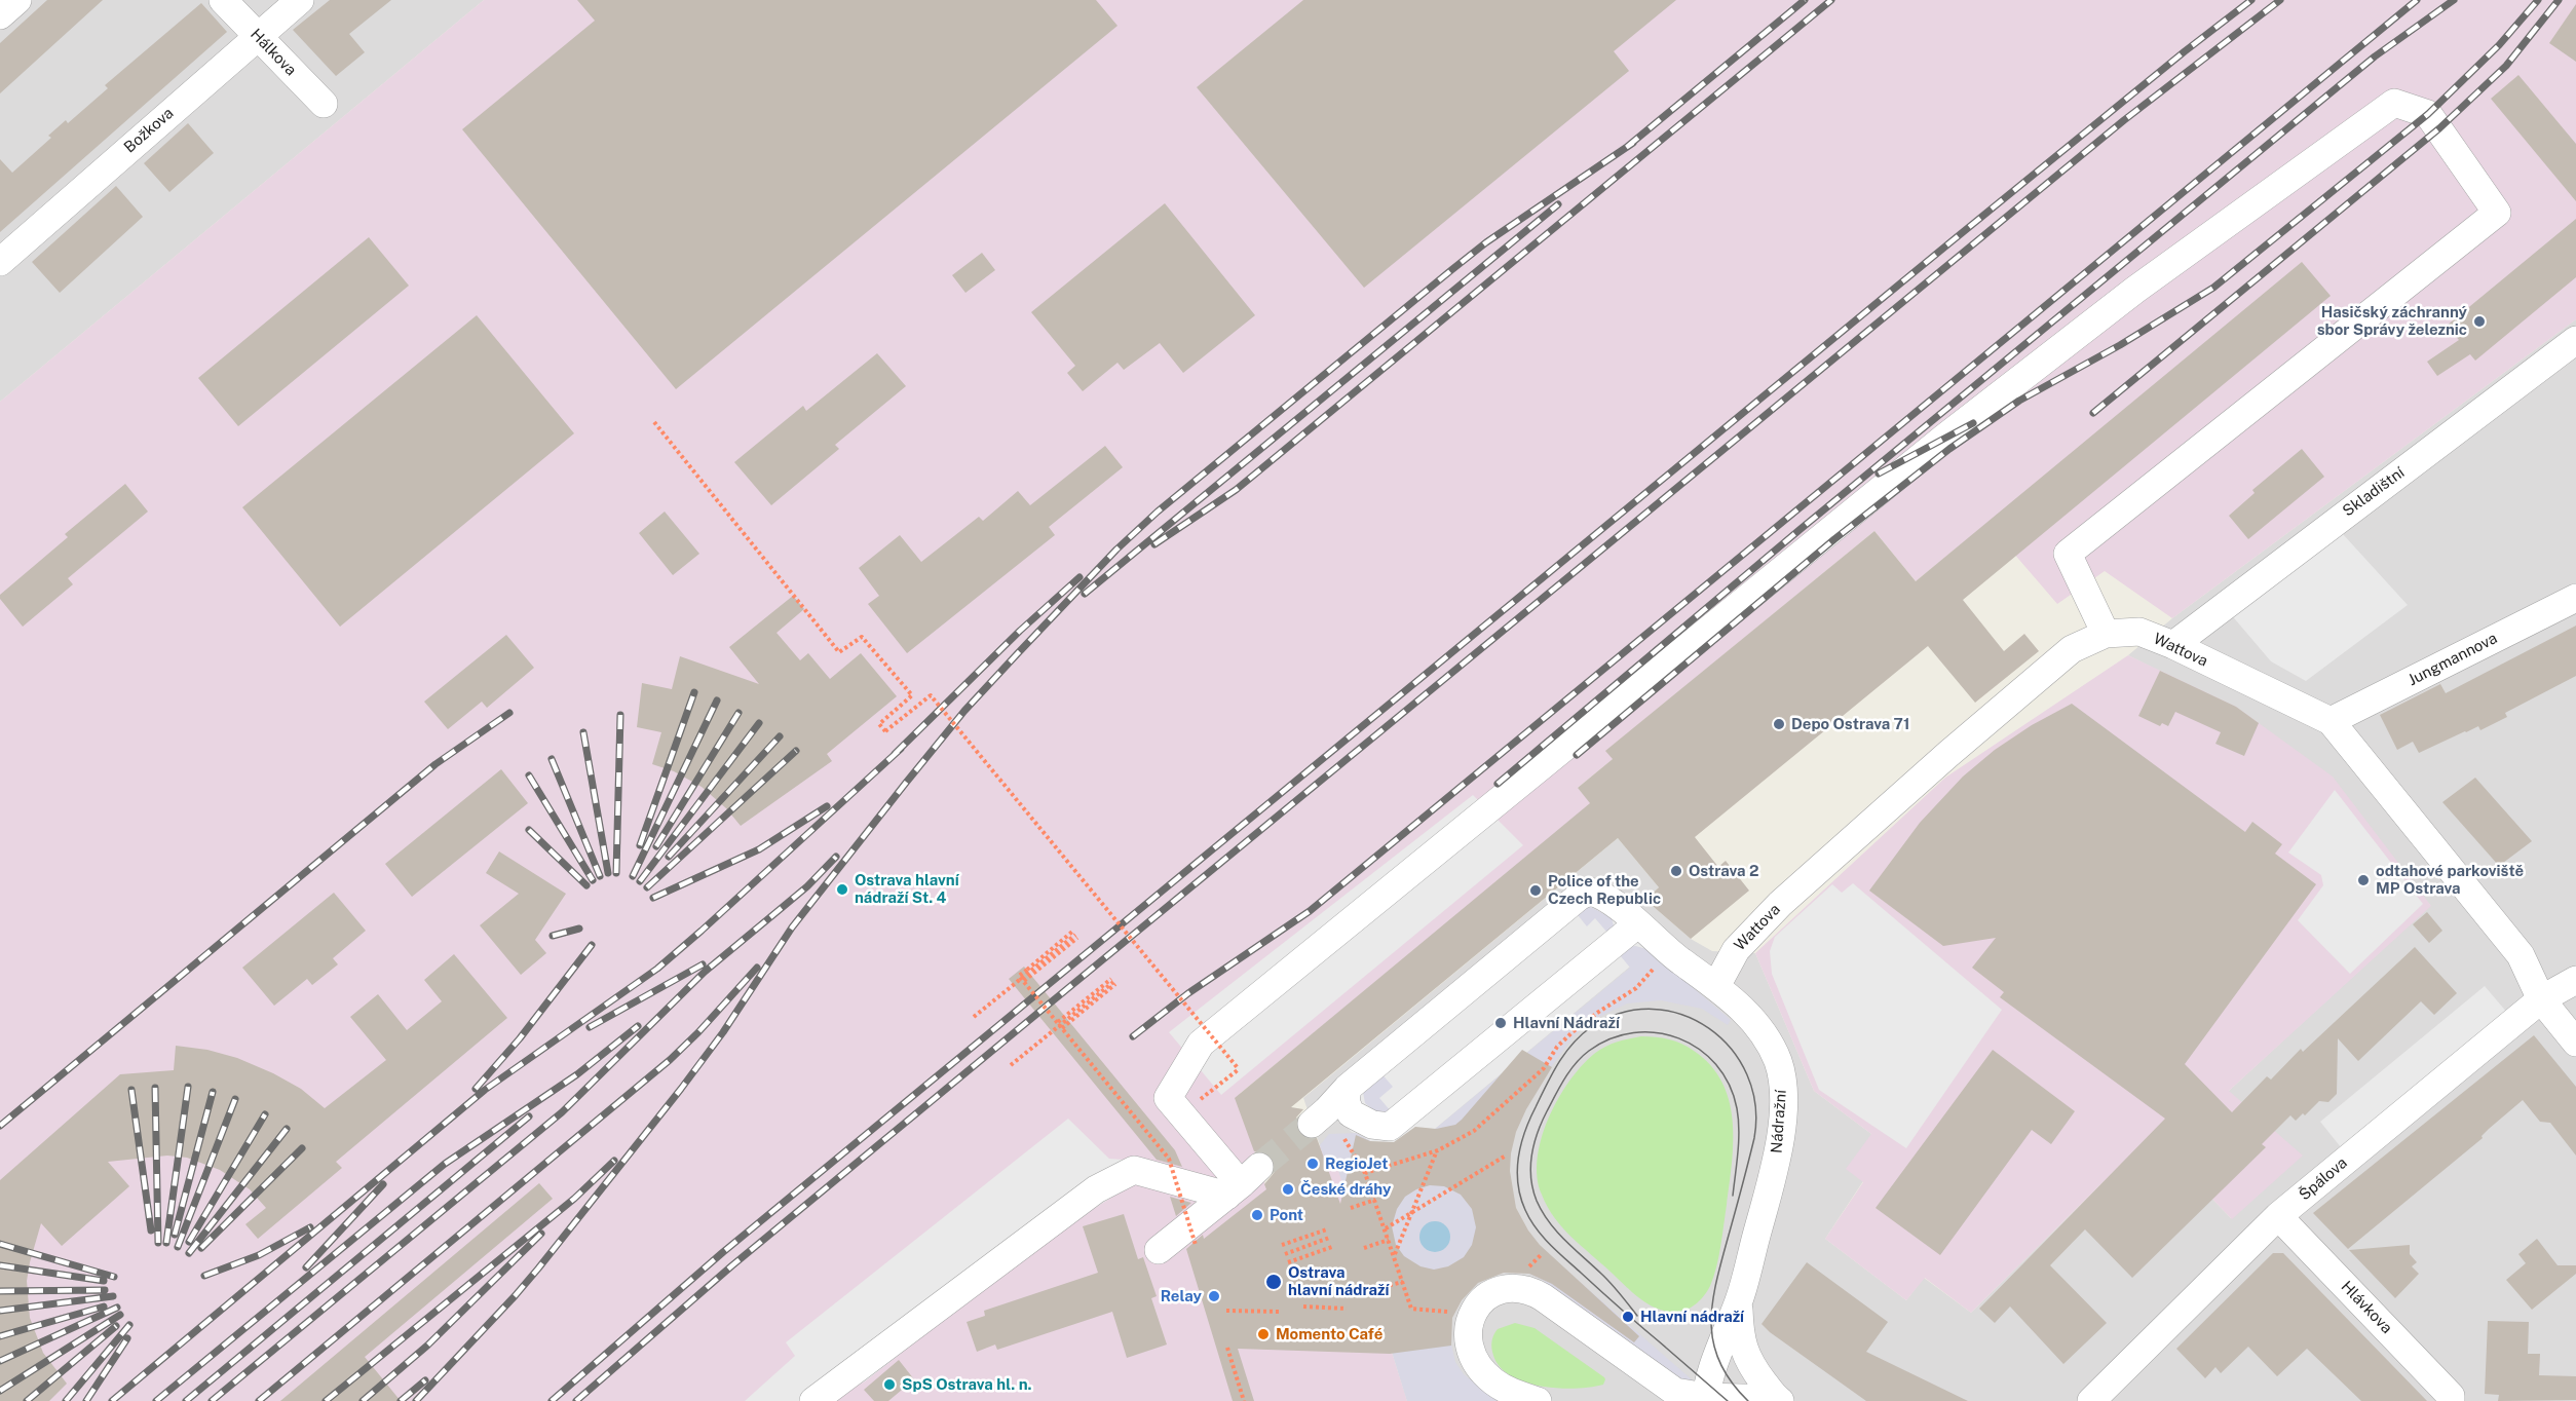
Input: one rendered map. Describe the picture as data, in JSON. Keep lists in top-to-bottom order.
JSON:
{
  "streets": {
    "street": [
      "Hálkova",
      "Božkova",
      "Skladištní",
      "Wattova",
      "Jungmannova",
      "Nádražní",
      "Špálova",
      "Hlávkova"
    ]
  },
  "crossings": [
    ["Hálkova", "Božkova"],
    ["Skladištní", "Wattova"],
    ["Wattova", "Jungmannova"],
    ["Wattova", "Nádražní"],
    ["Wattova", "Špálova"],
    ["Špálova", "Hlávkova"]
  ],
  "places": [
    "Hasičský záchranný sbor Správy železnic",
    "Depo Ostrava 71",
    "Ostrava 2",
    "odtahové parkoviště MP Ostrava",
    "Ostrava hlavní nádraží St. 4",
    "Police of the Czech Republic",
    "Hlavní Nádraží",
    "RegioJet",
    "České dráhy",
    "Pont",
    "Ostrava hlavní nádraží",
    "Relay",
    "Hlavní nádraží",
    "Momento Café",
    "SpS Ostrava hl. n."
  ]
}
